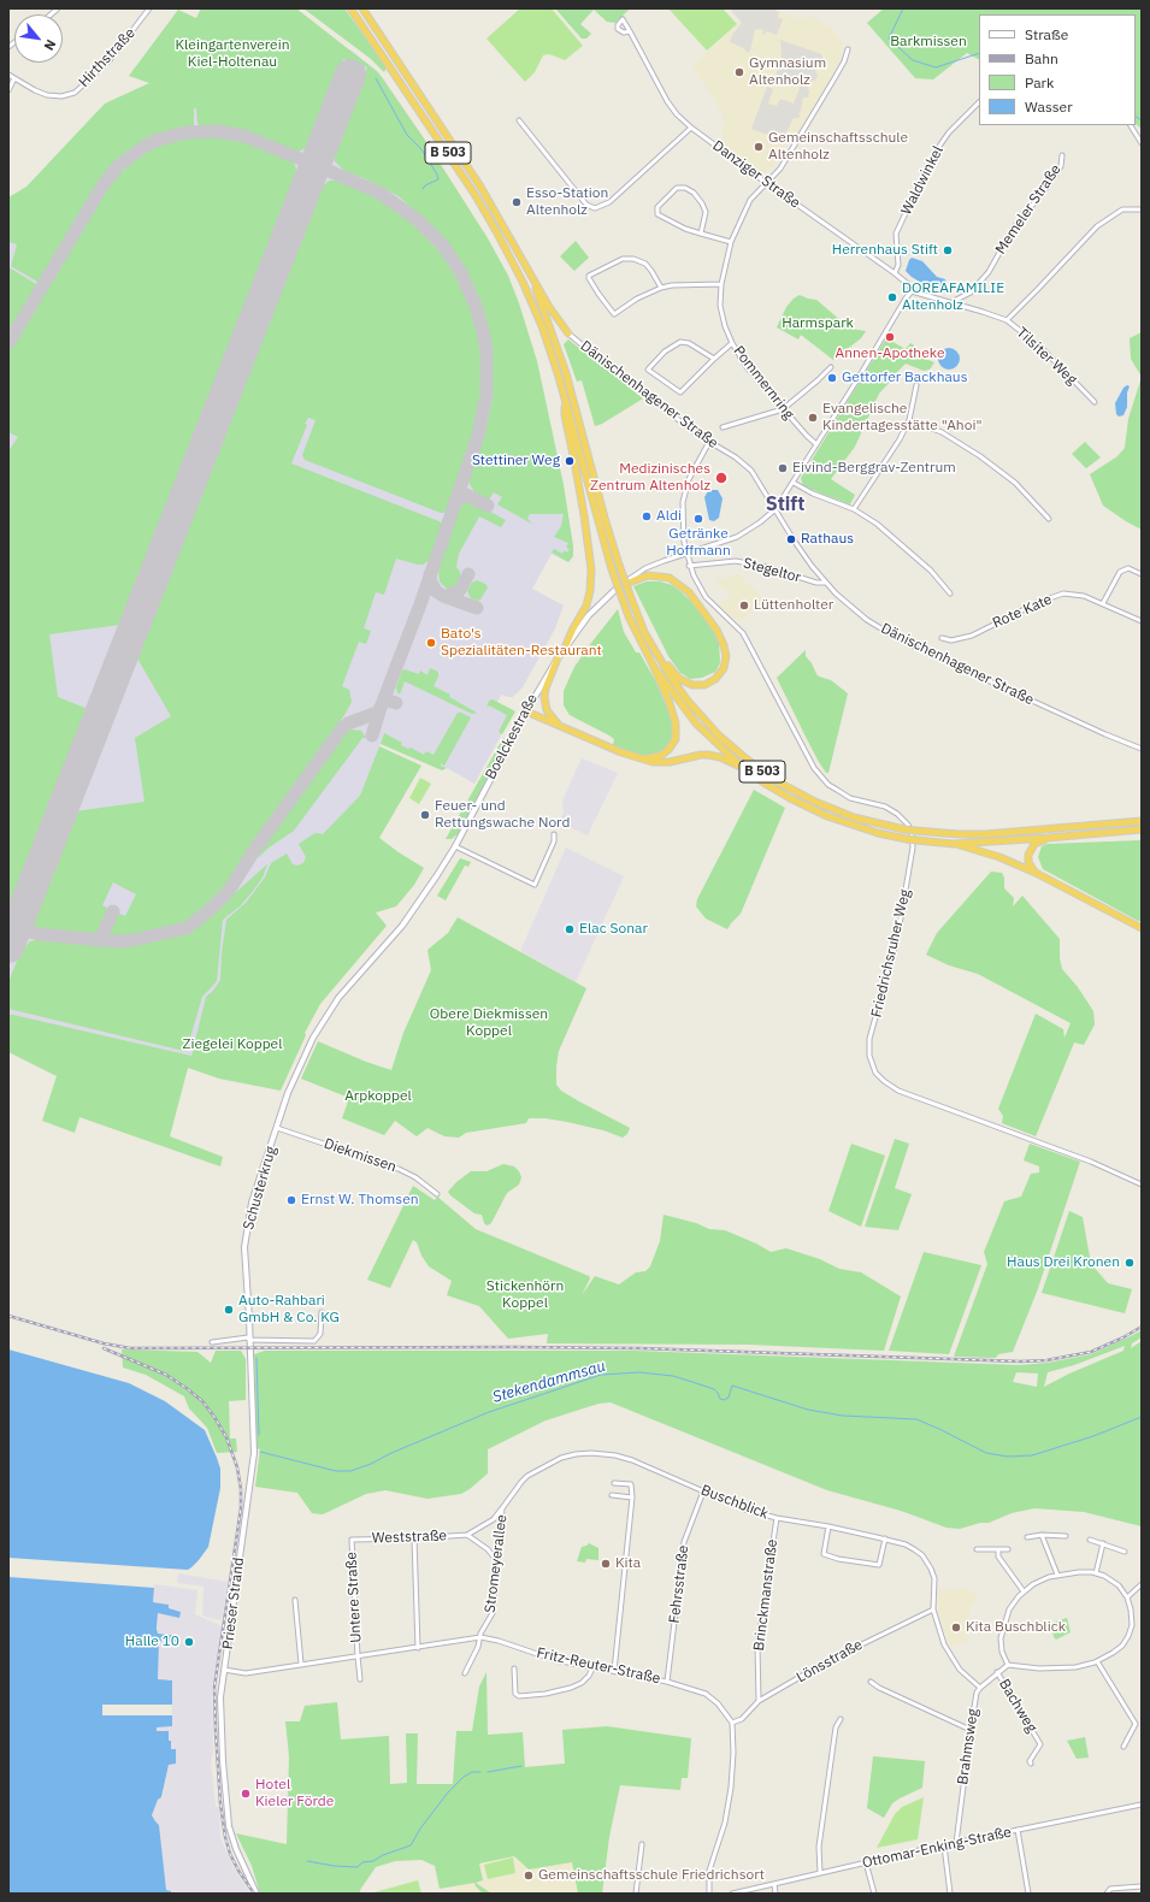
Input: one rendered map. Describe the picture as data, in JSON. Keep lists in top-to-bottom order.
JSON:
{
  "streets": {
    "highway": ["B 503"],
    "street": [
      "Hirthstraße",
      "Danziger Straße",
      "Waldwinkel",
      "Memeler Straße",
      "Tilsiter Weg",
      "Pommernring",
      "Dänischenhagener Straße",
      "Stegeltor",
      "Rote Kate",
      "Boelckestraße",
      "Friedrichsruher Weg",
      "Diekmissen",
      "Schusterkrug",
      "Buschblick",
      "Weststraße",
      "Stromeyerallee",
      "Fehrsstraße",
      "Brinckmanstraße",
      "Untere Straße",
      "Prieser Strand",
      "Lönsstraße",
      "Fritz-Reuter-Straße",
      "Bachweg",
      "Brahmsweg",
      "Ottomar-Enking-Straße"
    ]
  },
  "crossings": [
    ["B 503", "Boelckestraße"],
    ["Danziger Straße", "Waldwinkel"],
    ["Danziger Straße", "Tilsiter Weg"],
    ["Danziger Straße", "Pommernring"],
    ["Danziger Straße", "Boelckestraße"],
    ["Memeler Straße", "Tilsiter Weg"],
    ["Tilsiter Weg", "Boelckestraße"],
    ["Pommernring", "Boelckestraße"],
    ["Dänischenhagener Straße", "Stegeltor"],
    ["Dänischenhagener Straße", "Boelckestraße"],
    ["Dänischenhagener Straße", "Friedrichsruher Weg"],
    ["Stegeltor", "Friedrichsruher Weg"],
    ["Boelckestraße", "Friedrichsruher Weg"],
    ["Boelckestraße", "Schusterkrug"],
    ["Diekmissen", "Schusterkrug"],
    ["Schusterkrug", "Prieser Strand"],
    ["Buschblick", "Stromeyerallee"],
    ["Buschblick", "Fehrsstraße"],
    ["Buschblick", "Brinckmanstraße"],
    ["Buschblick", "Lönsstraße"],
    ["Buschblick", "Brahmsweg"],
    ["Weststraße", "Stromeyerallee"],
    ["Weststraße", "Untere Straße"],
    ["Stromeyerallee", "Fritz-Reuter-Straße"],
    ["Fehrsstraße", "Fritz-Reuter-Straße"],
    ["Brinckmanstraße", "Lönsstraße"],
    ["Untere Straße", "Fritz-Reuter-Straße"],
    ["Prieser Strand", "Fritz-Reuter-Straße"],
    ["Lönsstraße", "Fritz-Reuter-Straße"],
    ["Bachweg", "Brahmsweg"],
    ["Brahmsweg", "Ottomar-Enking-Straße"]
  ],
  "districts": ["Stift"],
  "water": ["Stekendammsau"],
  "parks": [
    "Barkmissen",
    "Kleingartenverein Kiel-Holtenau",
    "Harmspark",
    "Obere Diekmissen Koppel",
    "Ziegelei Koppel",
    "Arpkoppel",
    "Stickenhörn Koppel"
  ],
  "places": [
    "Gymnasium Altenholz",
    "Gemeinschaftsschule Altenholz",
    "Esso-Station Altenholz",
    "Herrenhaus Stift",
    "DOREAFAMILIE Altenholz",
    "Annen-Apotheke",
    "Gettorfer Backhaus",
    "Evangelische Kindertagesstätte \"Ahoi\"",
    "Stettiner Weg",
    "Eivind-Berggrav-Zentrum",
    "Medizinisches Zentrum Altenholz",
    "Aldi",
    "Getränke Hoffmann",
    "Rathaus",
    "Lüttenholter",
    "Bato's Spezialitäten-Restaurant",
    "Feuer- und Rettungswache Nord",
    "Elac Sonar",
    "Ernst W. Thomsen",
    "Haus Drei Kronen",
    "Auto-Rahbari GmbH & Co. KG",
    "Kita",
    "Kita Buschblick",
    "Halle 10",
    "Hotel Kieler Förde",
    "Gemeinschaftsschule Friedrichsort"
  ],
  "legend": [
    "Straße",
    "Bahn",
    "Park",
    "Wasser"
  ],
  "north": "bottom right"
}
